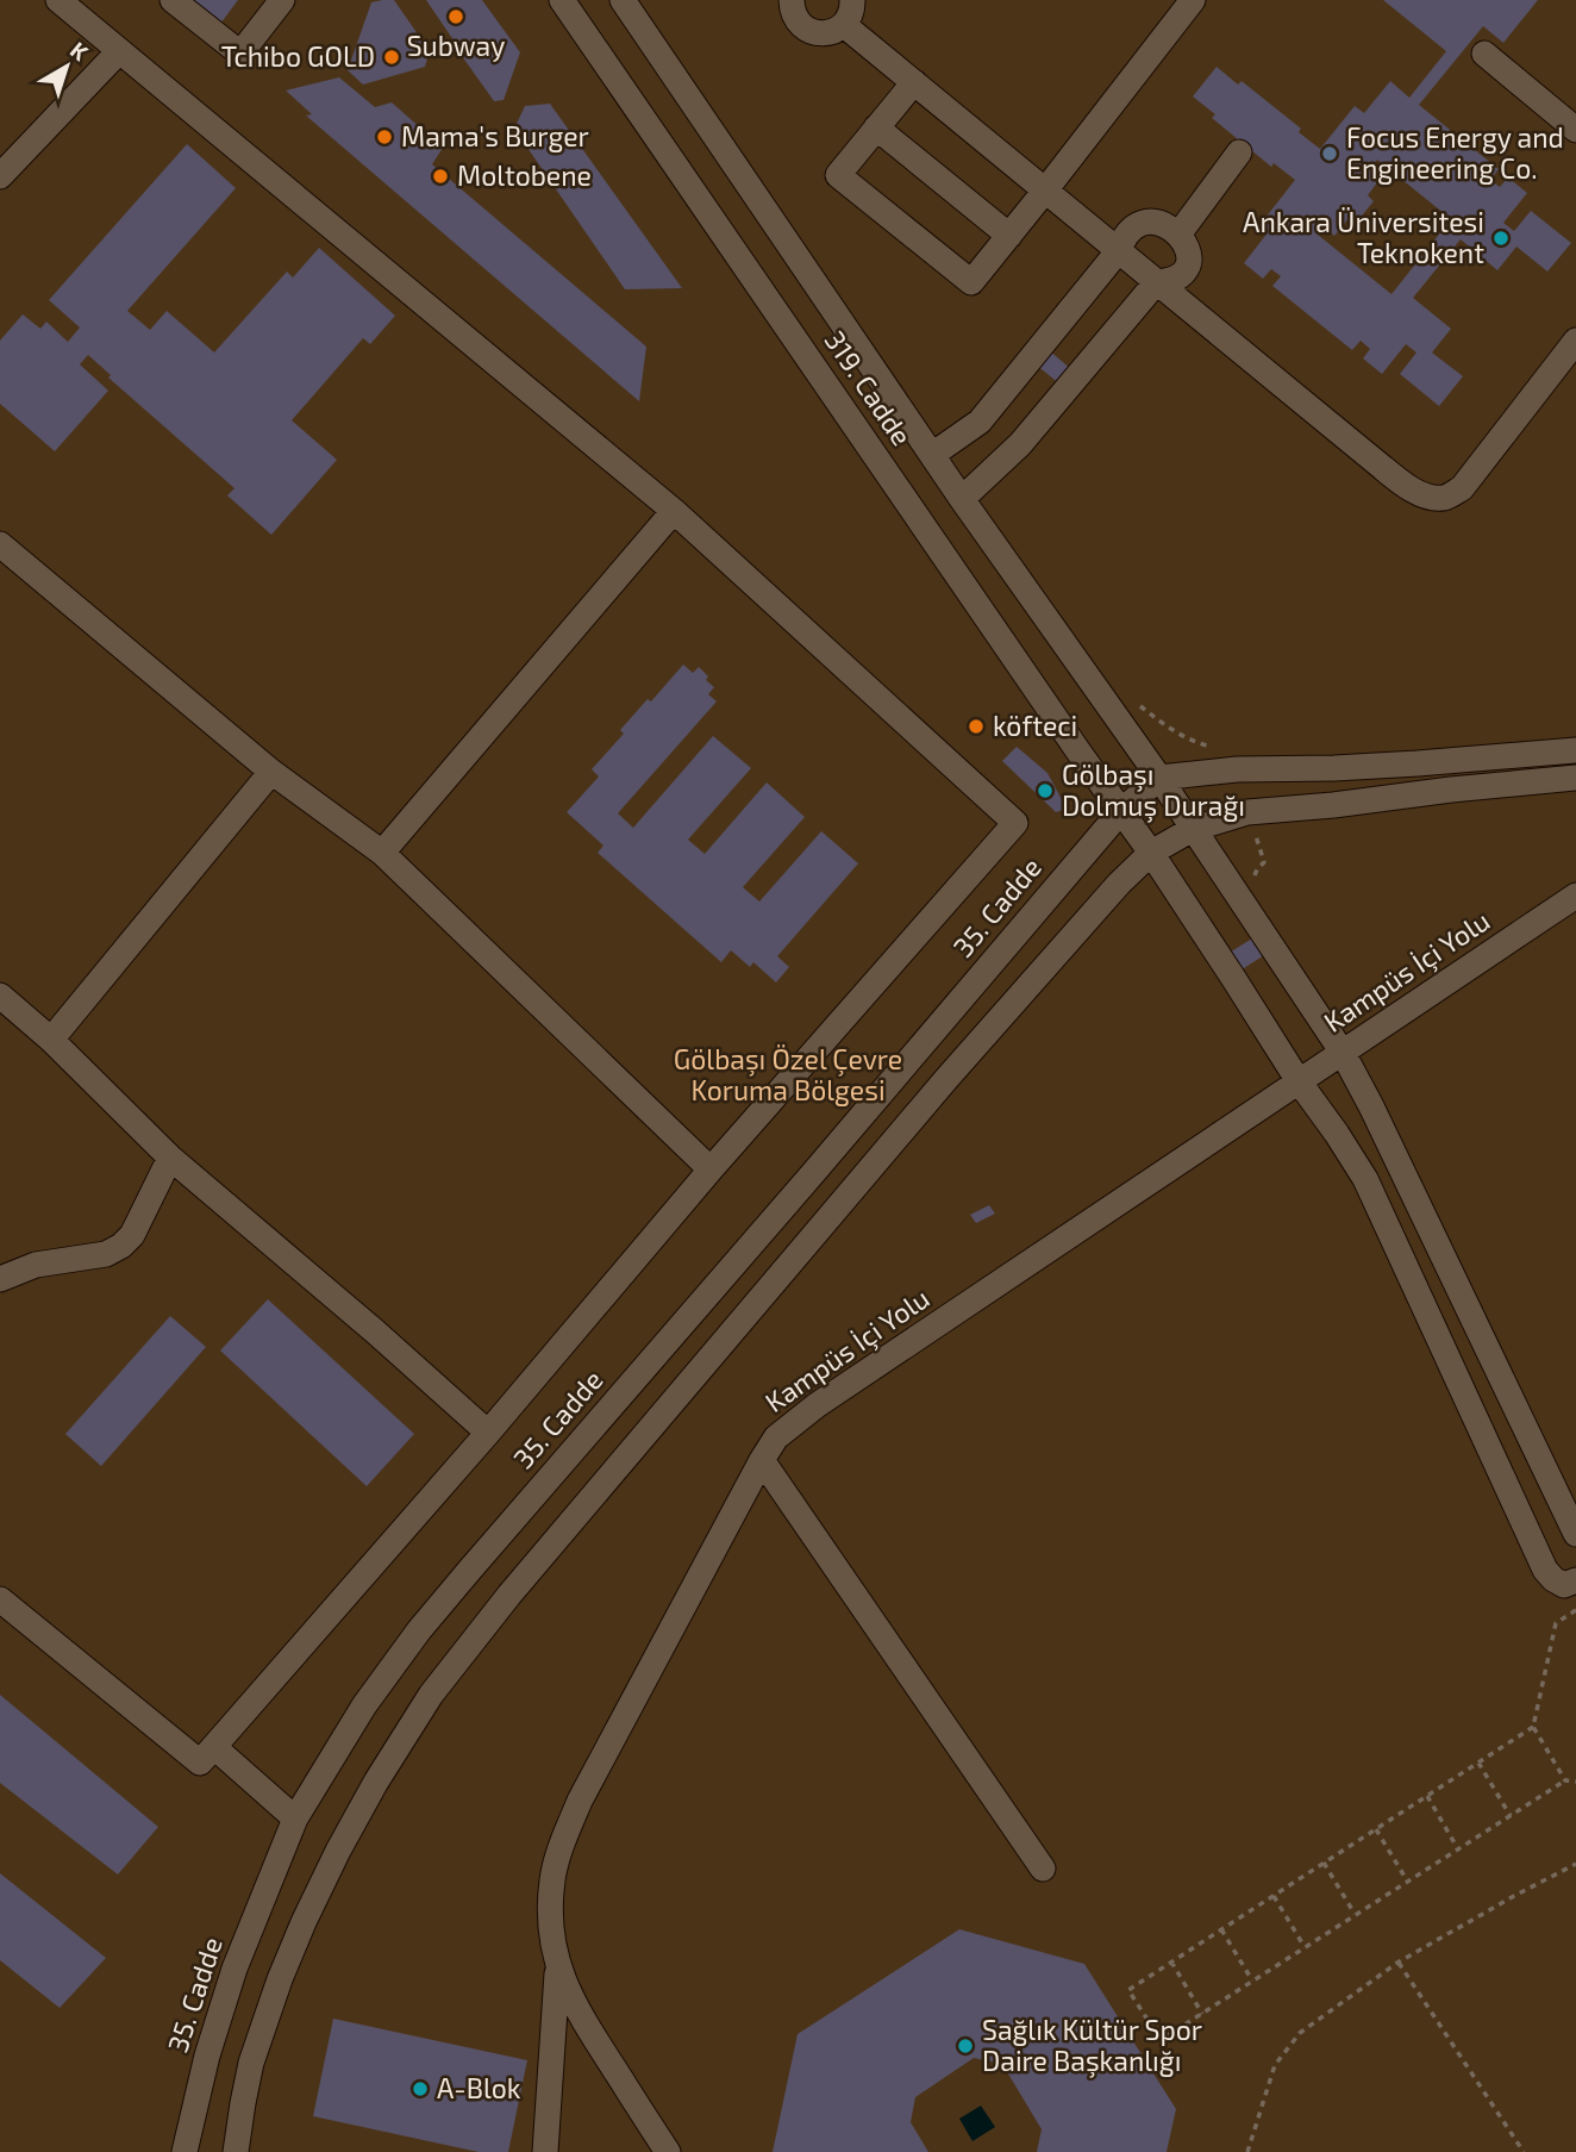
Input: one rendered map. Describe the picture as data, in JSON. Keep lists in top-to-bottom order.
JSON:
{
  "streets": {
    "street": ["319. Cadde", "35. Cadde", "Kampüs İçi Yolu"]
  },
  "crossings": [
    ["319. Cadde", "35. Cadde"],
    ["319. Cadde", "Kampüs İçi Yolu"]
  ],
  "parks": ["Gölbaşı Özel Çevre Koruma Bölgesi"],
  "places": [
    "Subway",
    "Tchibo GOLD",
    "Mama's Burger",
    "Focus Energy and Engineering Co.",
    "Moltobene",
    "Ankara Üniversitesi Teknokent",
    "köfteci",
    "Gölbaşı Dolmuş Durağı",
    "Sağlık Kültür Spor Daire Başkanlığı",
    "A-Blok"
  ],
  "north": "top right"
}
